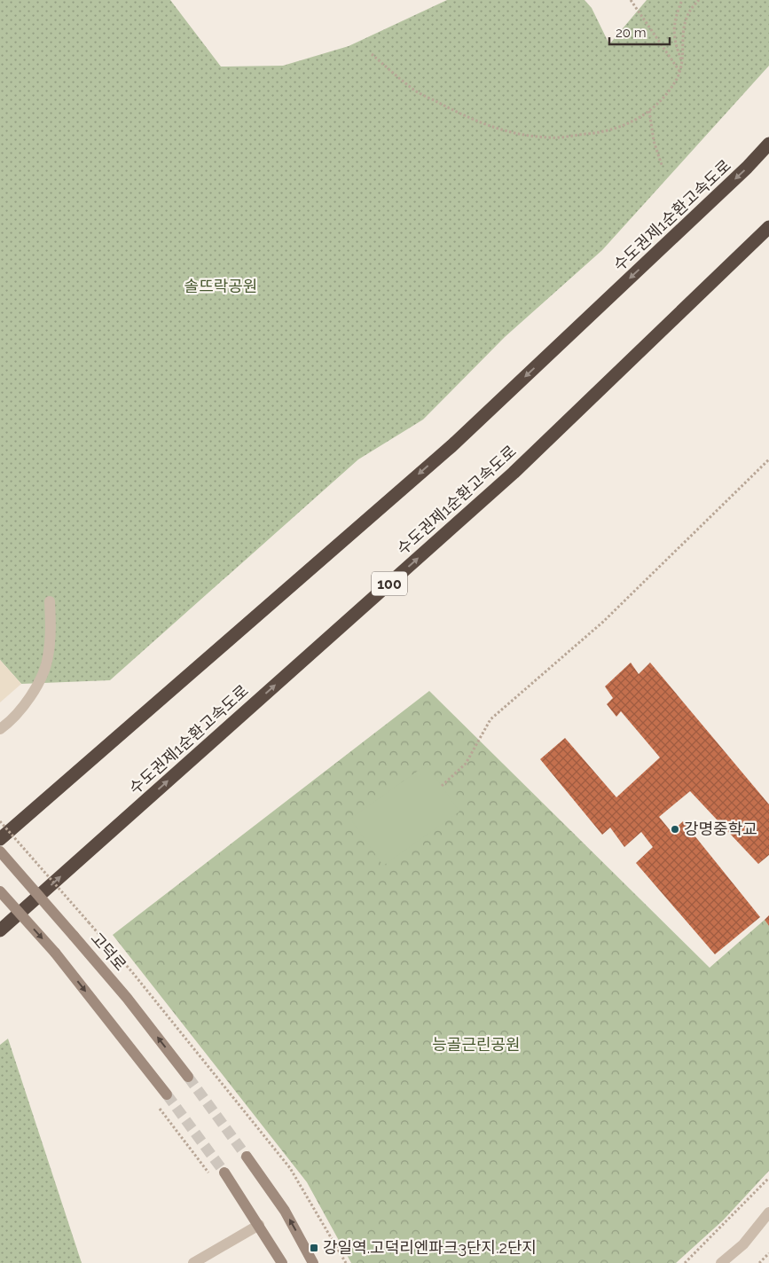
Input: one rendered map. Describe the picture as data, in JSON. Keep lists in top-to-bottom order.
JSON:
{
  "streets": {
    "highway": ["수도권제1순환고속도로", "100"],
    "main road": ["고덕로"]
  },
  "parks": ["솔뜨락공원", "능골근린공원"],
  "places": {
    "other": ["강명중학교"],
    "transit": ["강일역.고덕리엔파크3단지.2단지"]
  },
  "scale_bar": "20 m"
}
